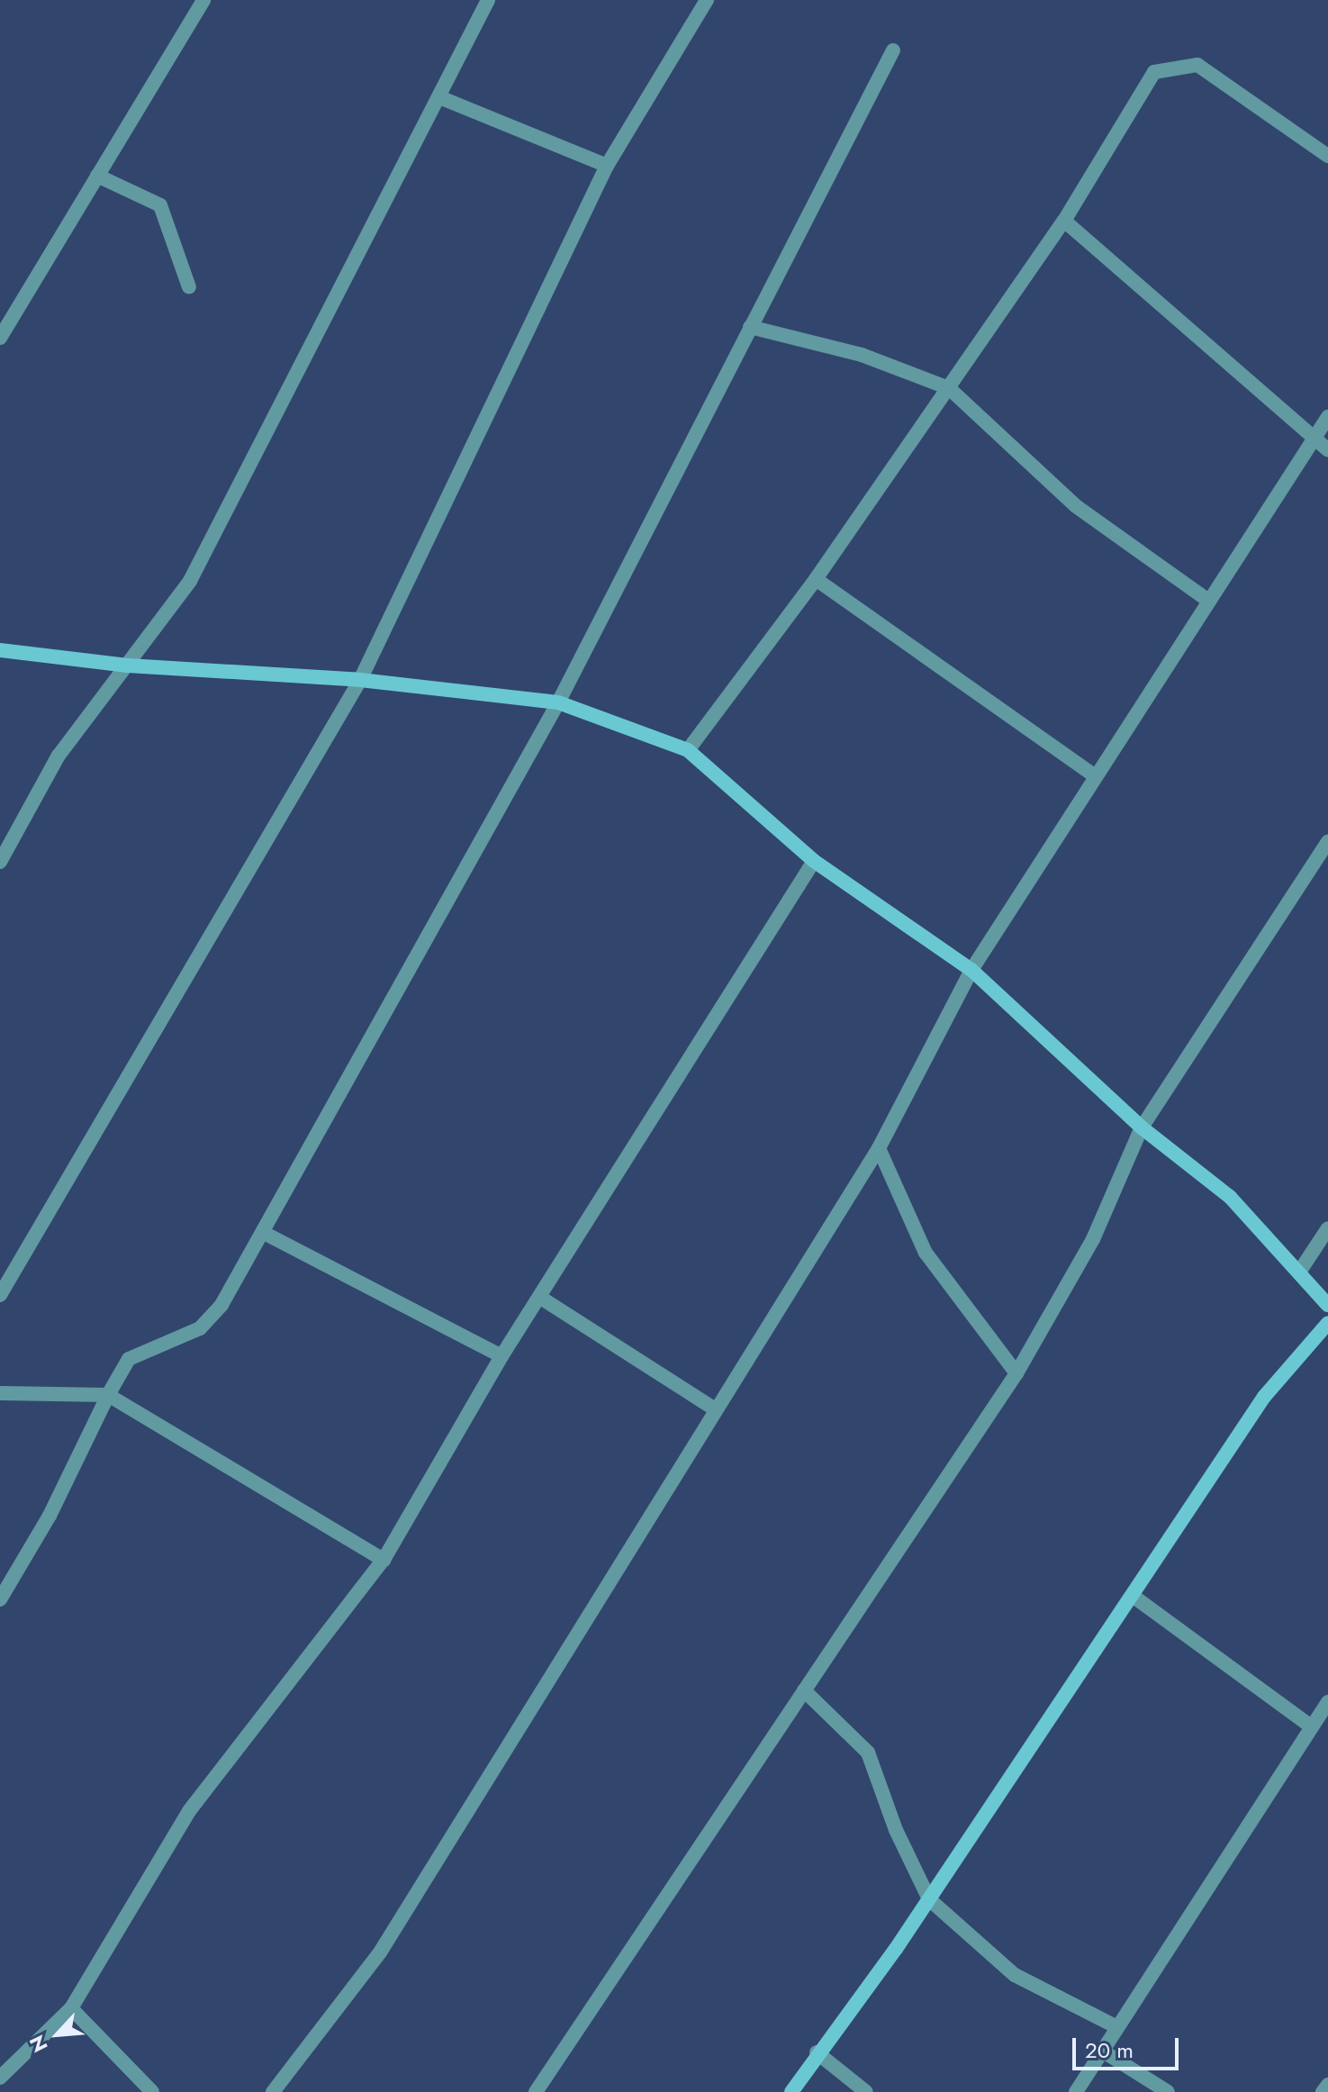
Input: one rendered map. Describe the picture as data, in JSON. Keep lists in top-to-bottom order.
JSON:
{
  "scale_bar": "20 m",
  "north": "bottom left"
}
